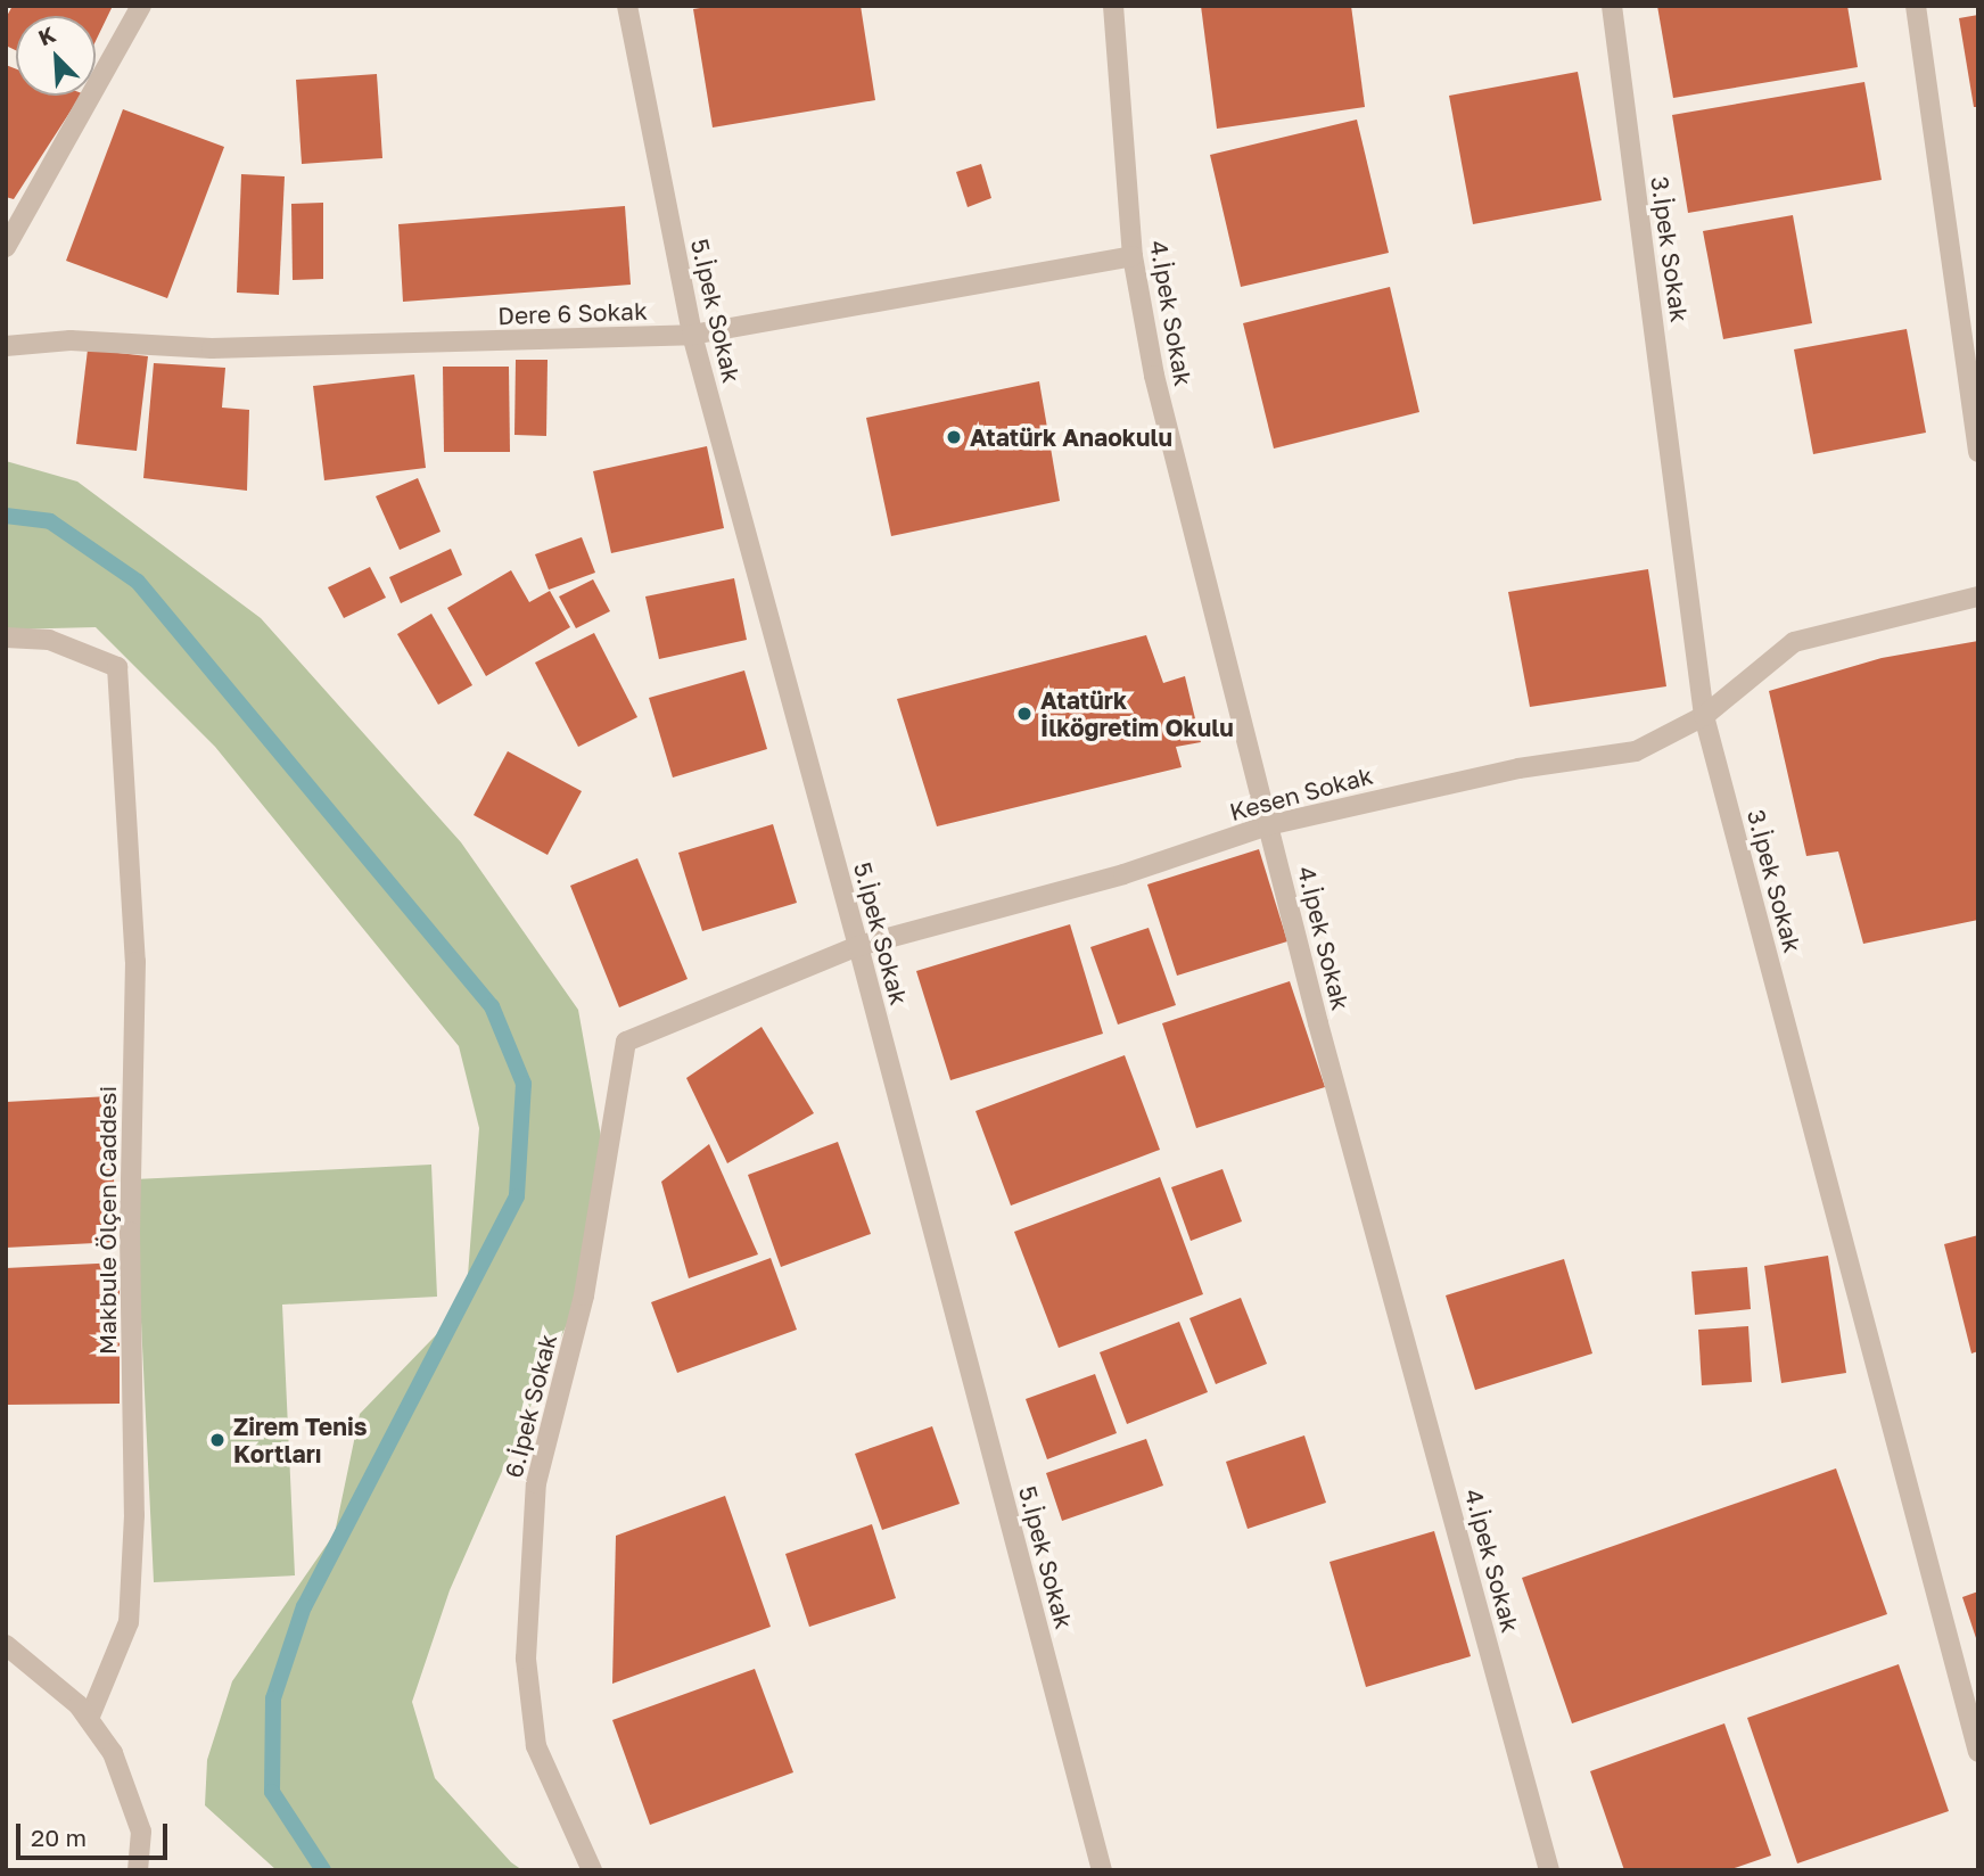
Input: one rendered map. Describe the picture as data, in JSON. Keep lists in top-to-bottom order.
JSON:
{
  "streets": {
    "street": [
      "3.İpek Sokak",
      "5.İpek Sokak",
      "Dere 6 Sokak",
      "4.İpek Sokak",
      "Kesen Sokak",
      "Makbule Ölçen Caddesi",
      "6.İpek Sokak"
    ]
  },
  "crossings": [
    ["3.İpek Sokak", "Kesen Sokak"],
    ["5.İpek Sokak", "Dere 6 Sokak"],
    ["5.İpek Sokak", "Kesen Sokak"],
    ["Dere 6 Sokak", "4.İpek Sokak"],
    ["4.İpek Sokak", "Kesen Sokak"],
    ["Kesen Sokak", "6.İpek Sokak"]
  ],
  "places": ["Atatürk Anaokulu", "Atatürk İlköğretim Okulu", "Zirem Tenis Kortları"],
  "scale_bar": "20 m",
  "north": "top left"
}
